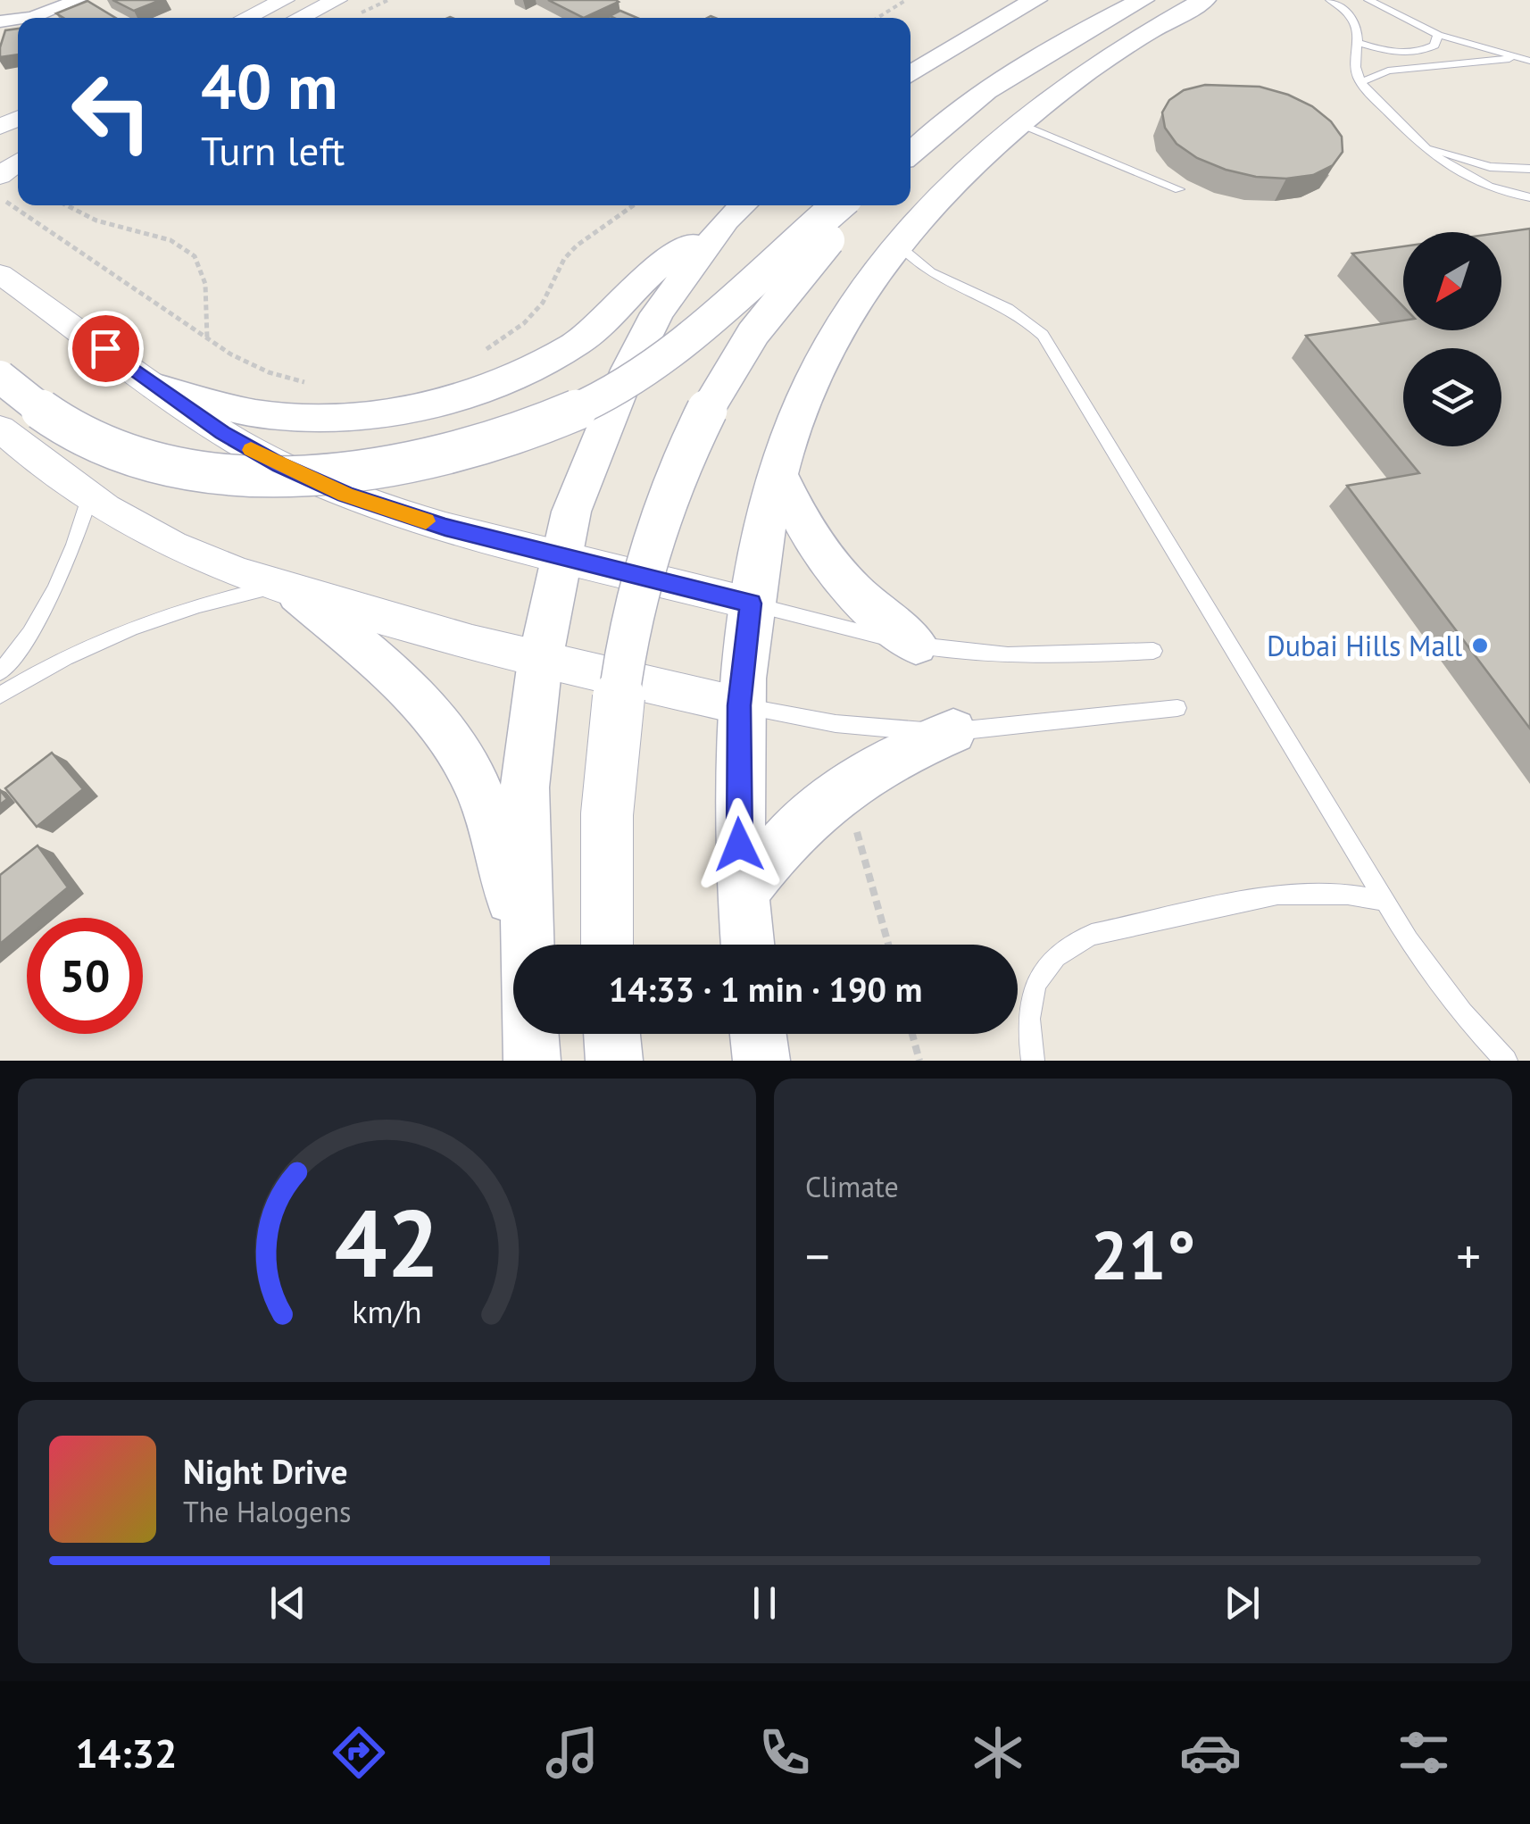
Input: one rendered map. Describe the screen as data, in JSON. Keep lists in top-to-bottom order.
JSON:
{
  "places": ["Dubai Hills Mall"],
  "north": "bottom left",
  "page": {
    "turn": ["40 m", "Turn left"],
    "limit": "50",
    "trip": "14:33 · 1 min · 190 m",
    "tile": "Climate",
    "heat": ["−", "21°", "+"],
    "song": ["Night Drive", "The Halogens"],
    "tabs": "14:32",
    "gauge": ["42", "km/h"]
  }
}
